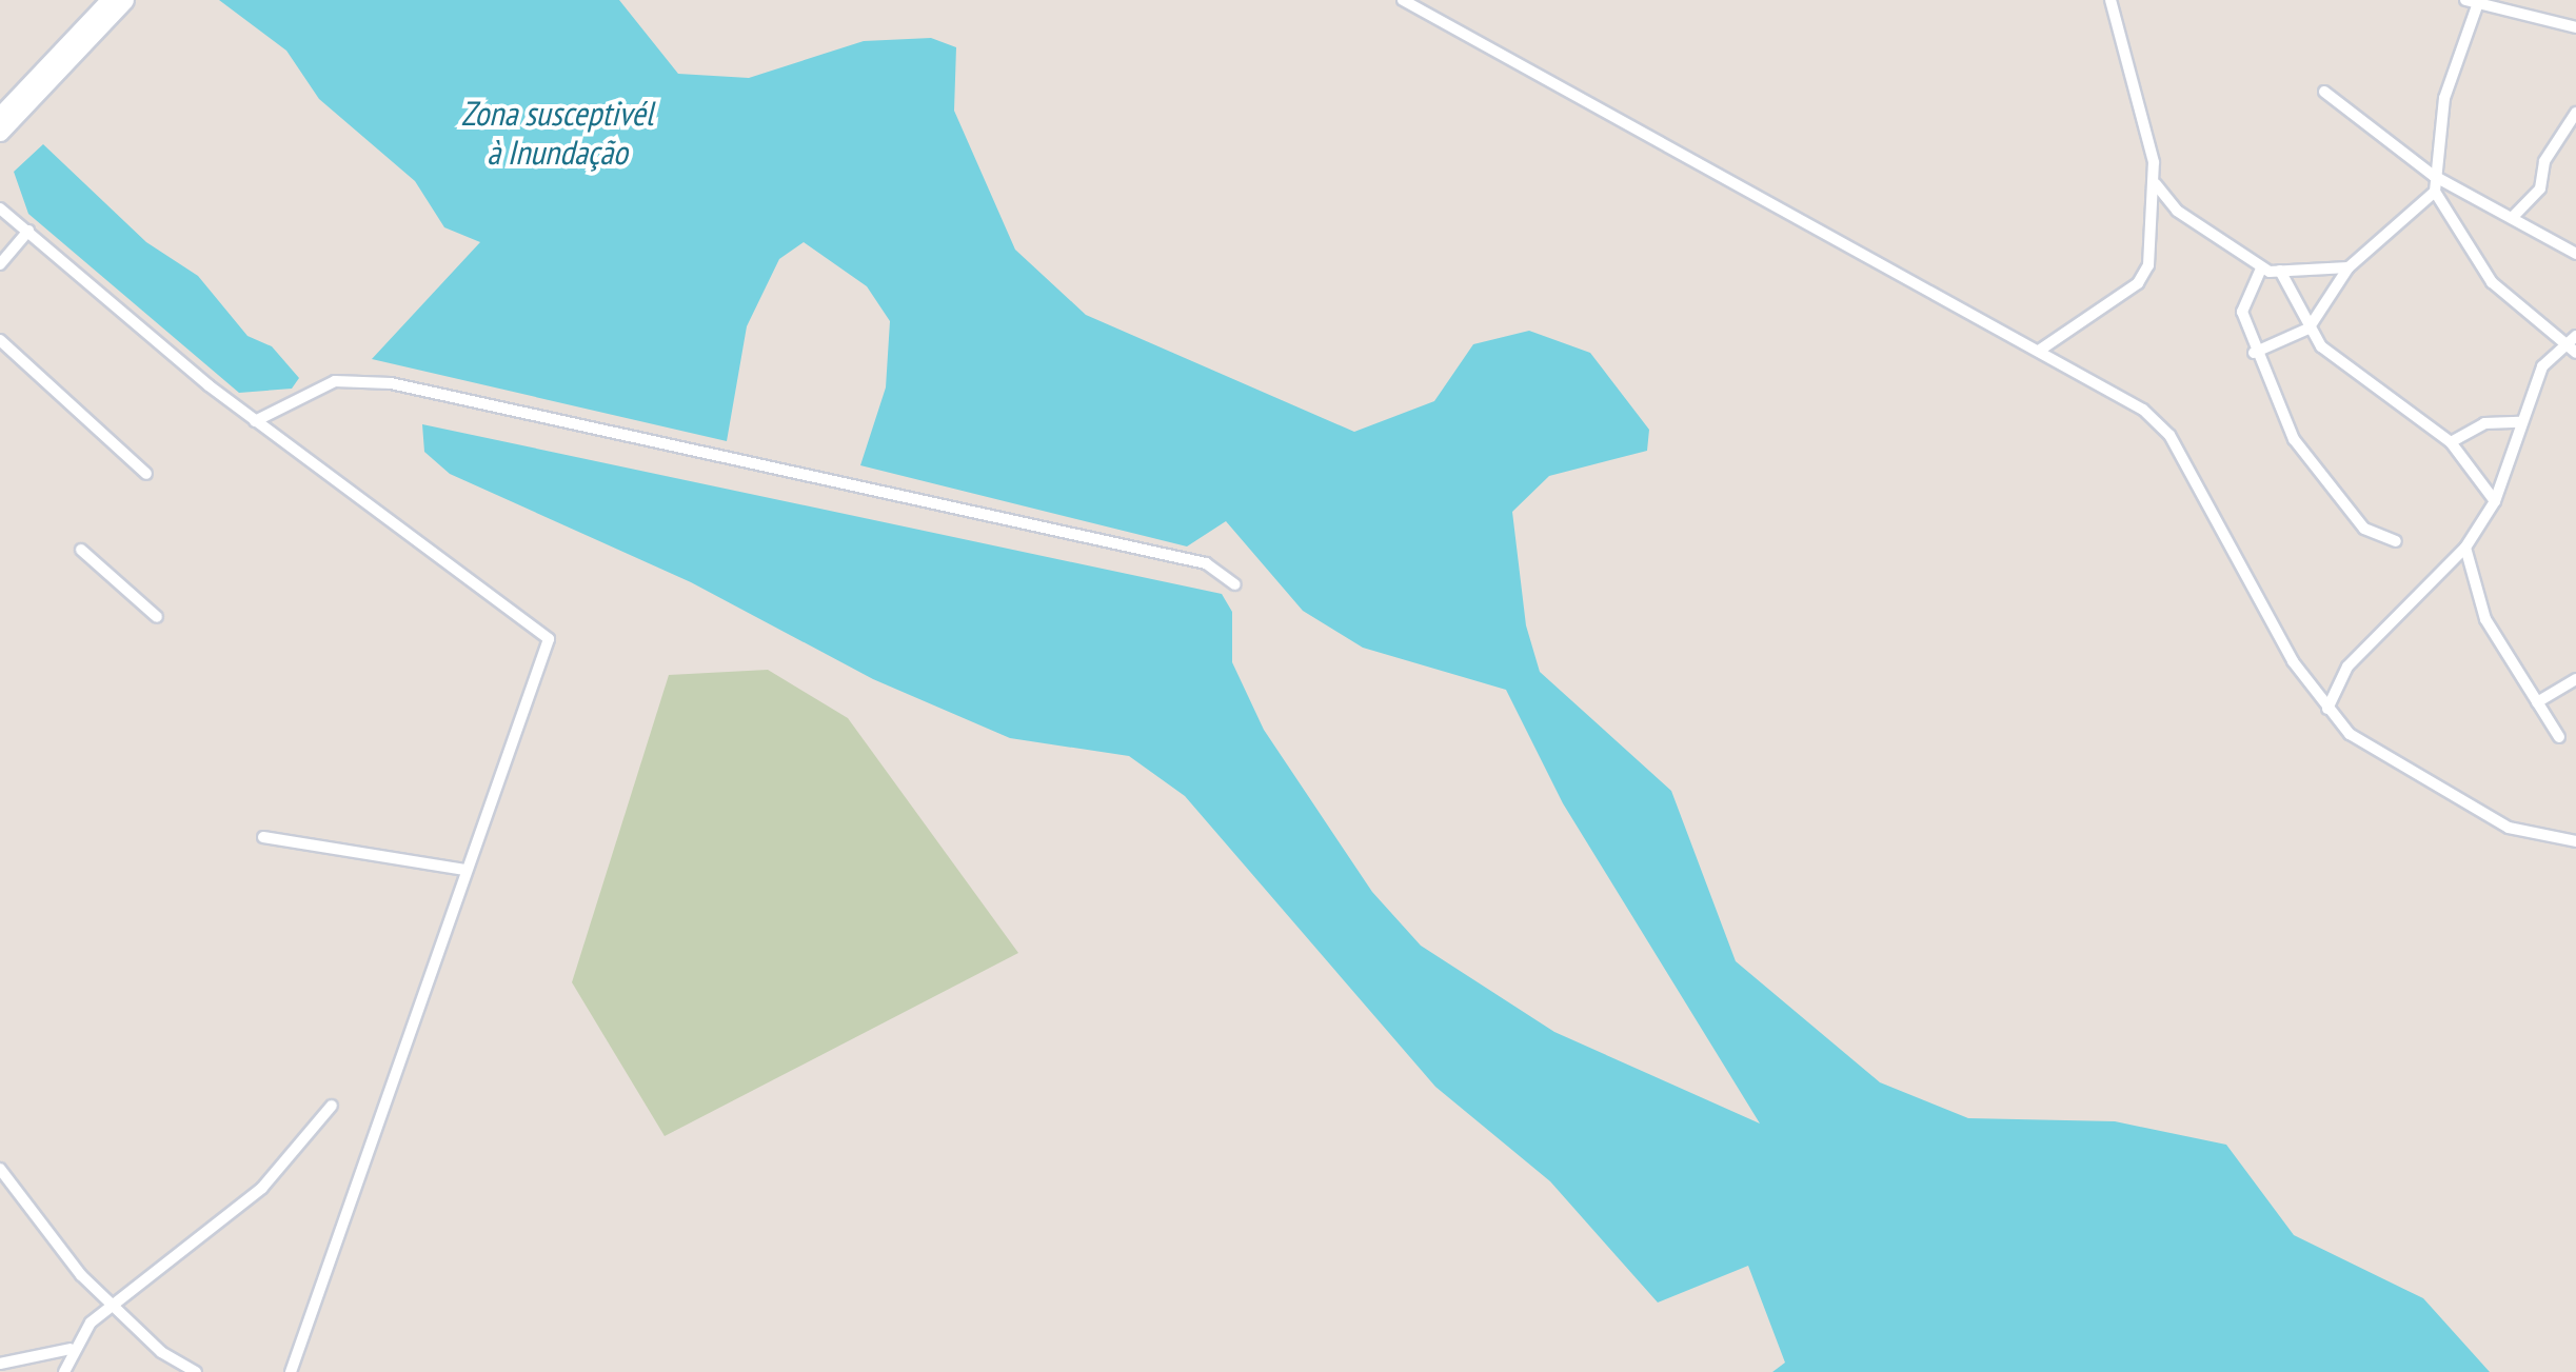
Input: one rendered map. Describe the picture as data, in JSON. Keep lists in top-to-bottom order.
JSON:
{
  "water": ["Zona susceptivél à Inundação"]
}
